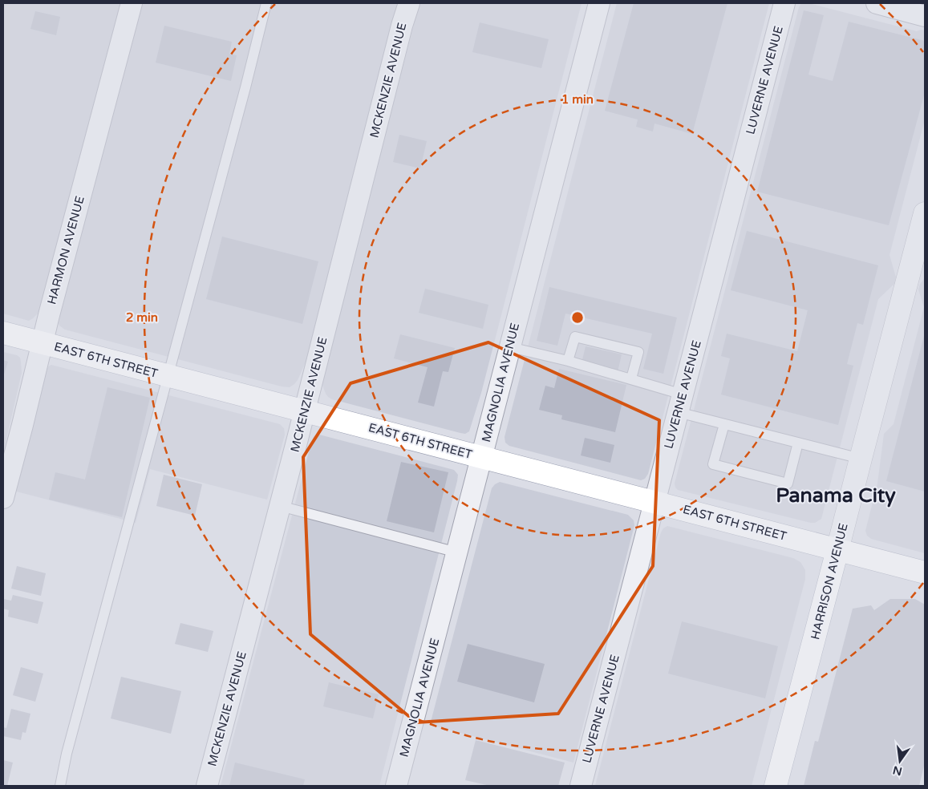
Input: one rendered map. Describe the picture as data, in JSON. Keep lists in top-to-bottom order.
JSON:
{
  "streets": {
    "main road": ["EAST 6TH STREET", "HARRISON AVENUE"],
    "street": [
      "MCKENZIE AVENUE",
      "LUVERNE AVENUE",
      "HARMON AVENUE",
      "MAGNOLIA AVENUE"
    ]
  },
  "crossings": [
    ["MCKENZIE AVENUE", "EAST 6TH STREET"],
    ["LUVERNE AVENUE", "EAST 6TH STREET"],
    ["HARMON AVENUE", "EAST 6TH STREET"],
    ["EAST 6TH STREET", "MAGNOLIA AVENUE"],
    ["EAST 6TH STREET", "HARRISON AVENUE"]
  ],
  "districts": ["Panama City"],
  "north": "bottom",
  "rings": ["1 min", "2 min"]
}
